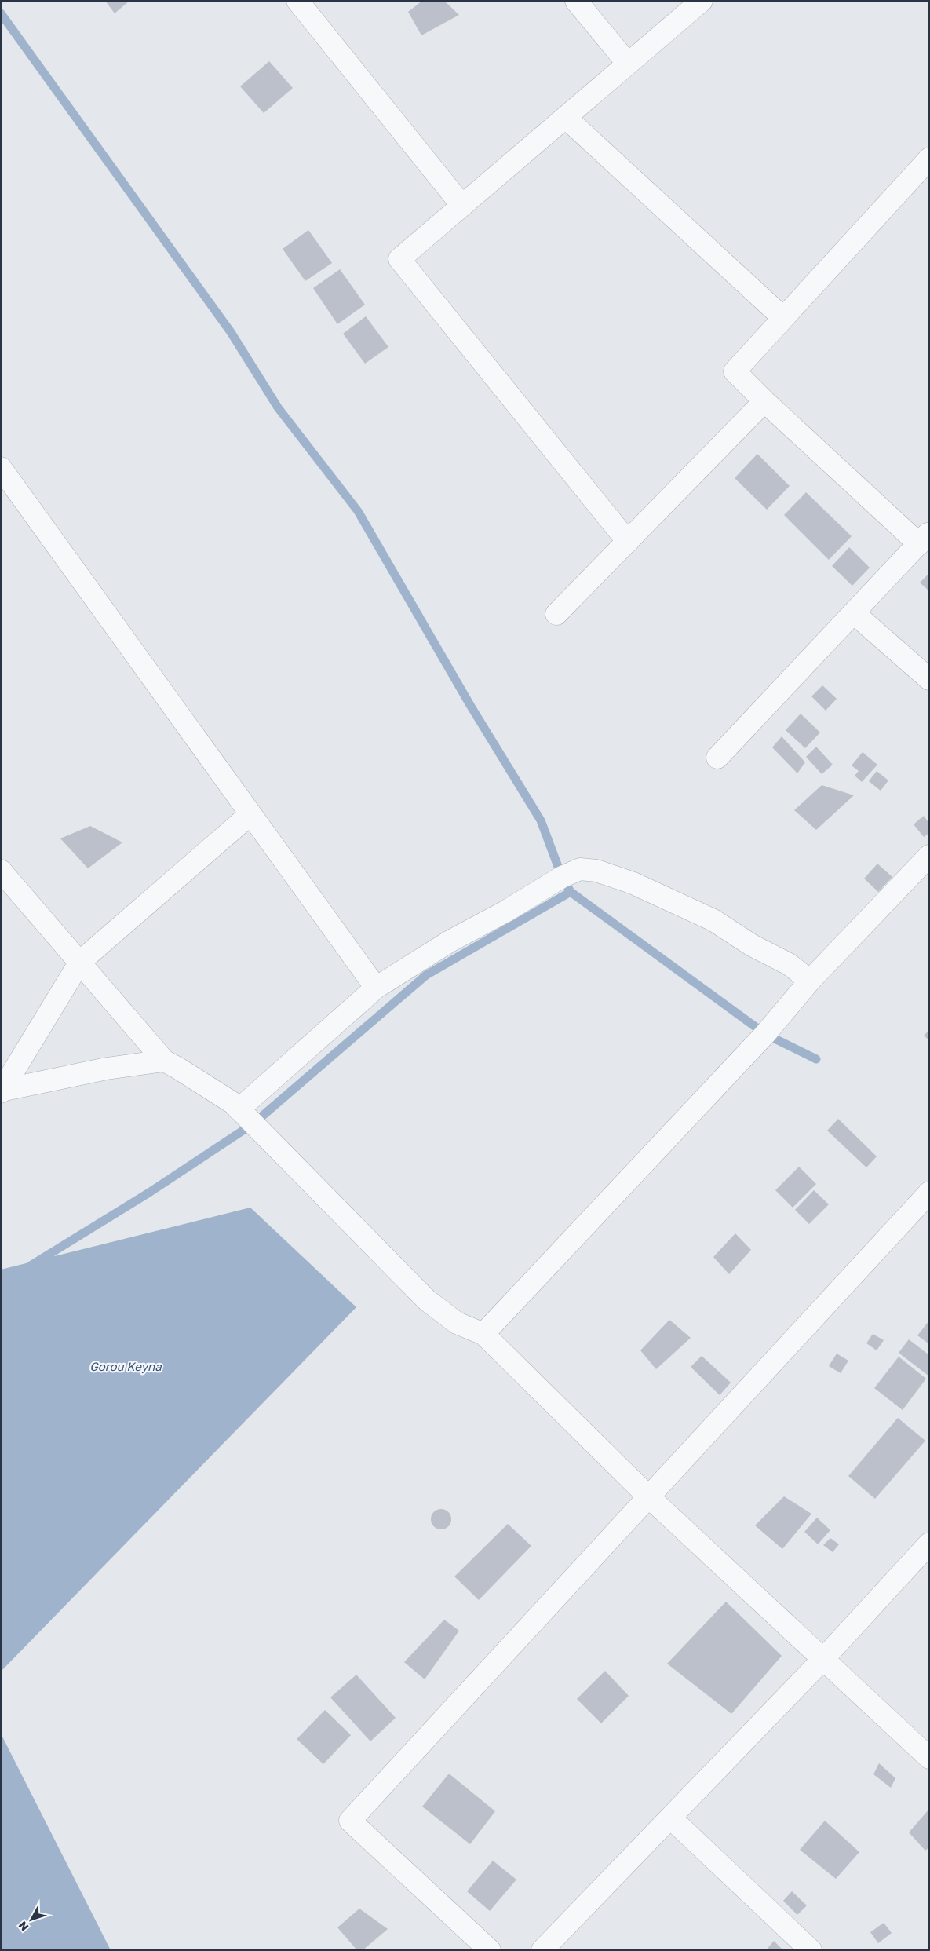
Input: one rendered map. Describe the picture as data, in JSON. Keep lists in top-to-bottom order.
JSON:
{
  "water": ["Gorou Keyna"],
  "north": "bottom left"
}
